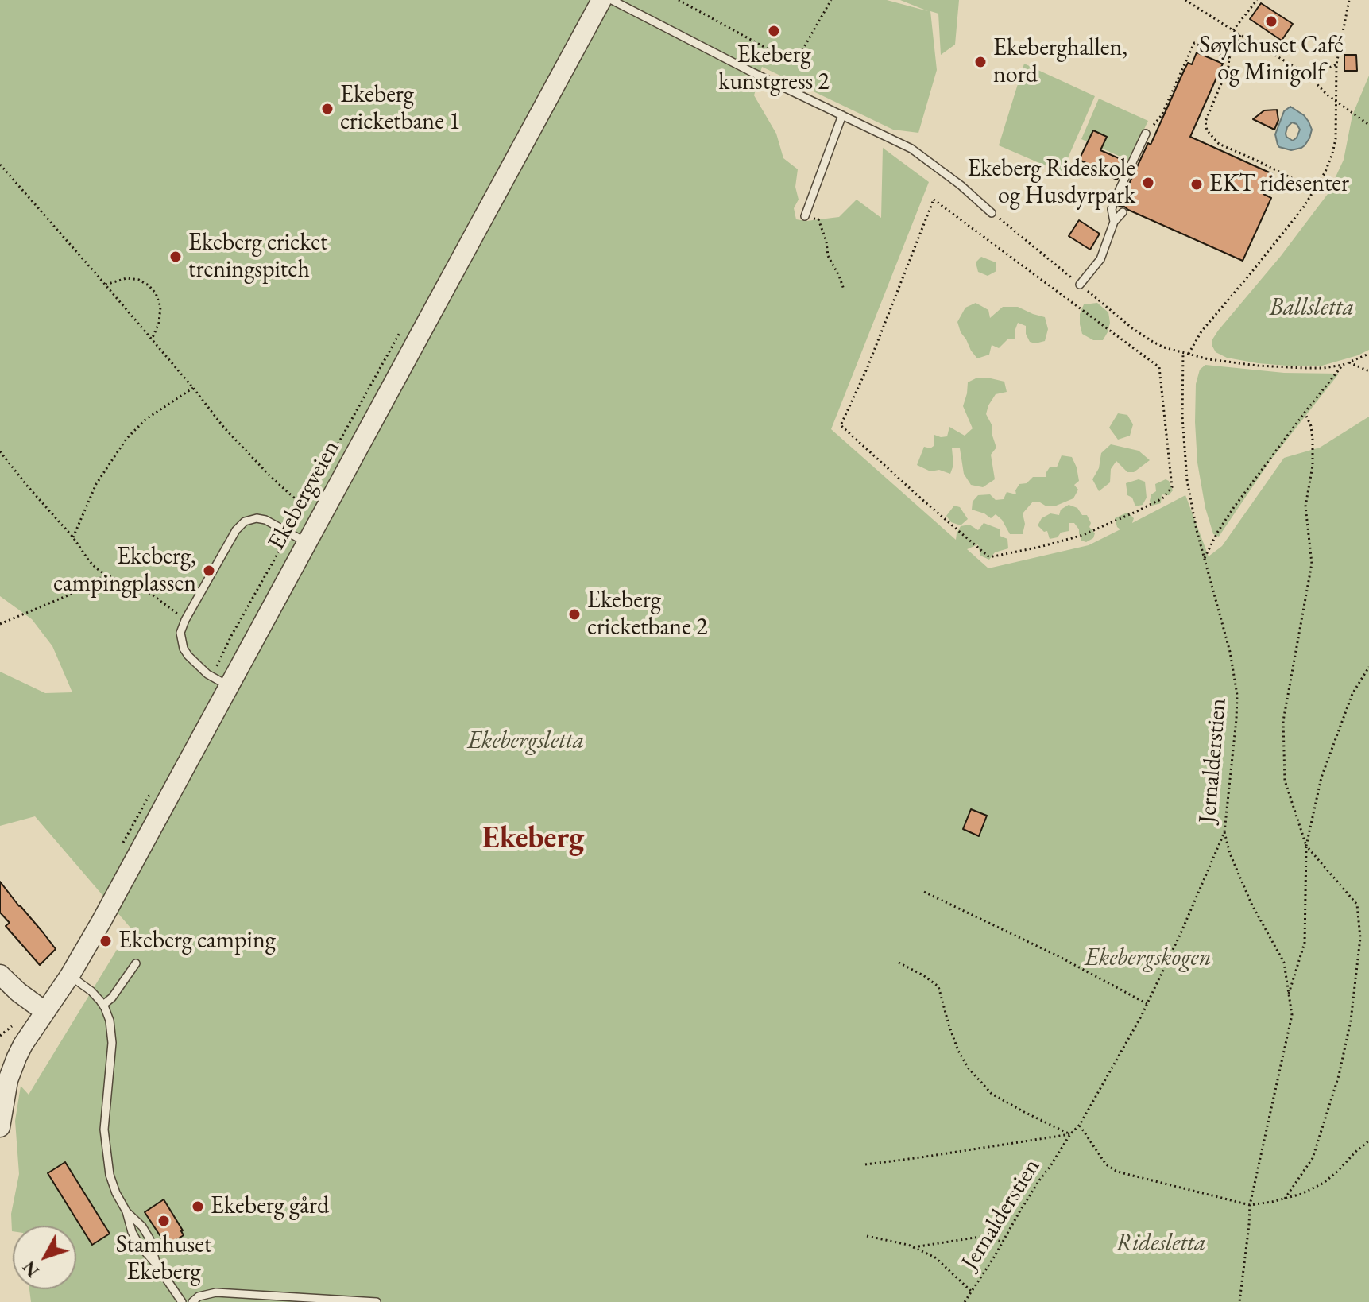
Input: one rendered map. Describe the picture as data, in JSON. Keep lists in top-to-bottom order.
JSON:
{
  "streets": {
    "street": ["Ekebergveien"],
    "path": ["Jernalderstien"]
  },
  "districts": ["Ekeberg"],
  "parks": [
    "Ballsletta",
    "Ekebergsletta",
    "Ekebergskogen",
    "Ridesletta"
  ],
  "places": [
    "Søylehuset Café og Minigolf",
    "Ekeberg kunstgress 2",
    "Ekeberghallen, nord",
    "Ekeberg cricketbane 1",
    "Ekeberg Rideskole og Husdyrpark",
    "EKT ridesenter",
    "Ekeberg cricket treningspitch",
    "Ekeberg, campingplassen",
    "Ekeberg cricketbane 2",
    "Ekeberg camping",
    "Ekeberg gård",
    "Stamhuset Ekeberg"
  ],
  "north": "bottom left"
}
